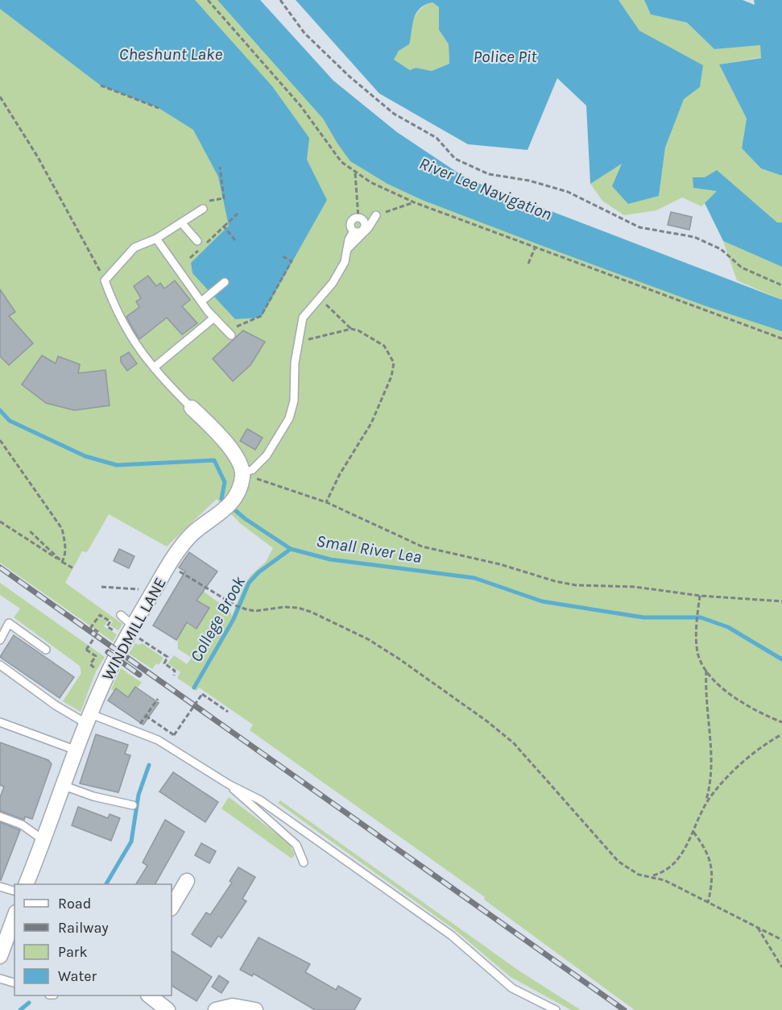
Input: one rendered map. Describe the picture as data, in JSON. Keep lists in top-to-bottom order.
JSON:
{
  "streets": {
    "street": ["WINDMILL LANE"]
  },
  "water": [
    "Cheshunt Lake",
    "Police Pit",
    "River Lee Navigation",
    "Small River Lea",
    "College Brook"
  ],
  "legend": [
    "Road",
    "Railway",
    "Park",
    "Water"
  ]
}
